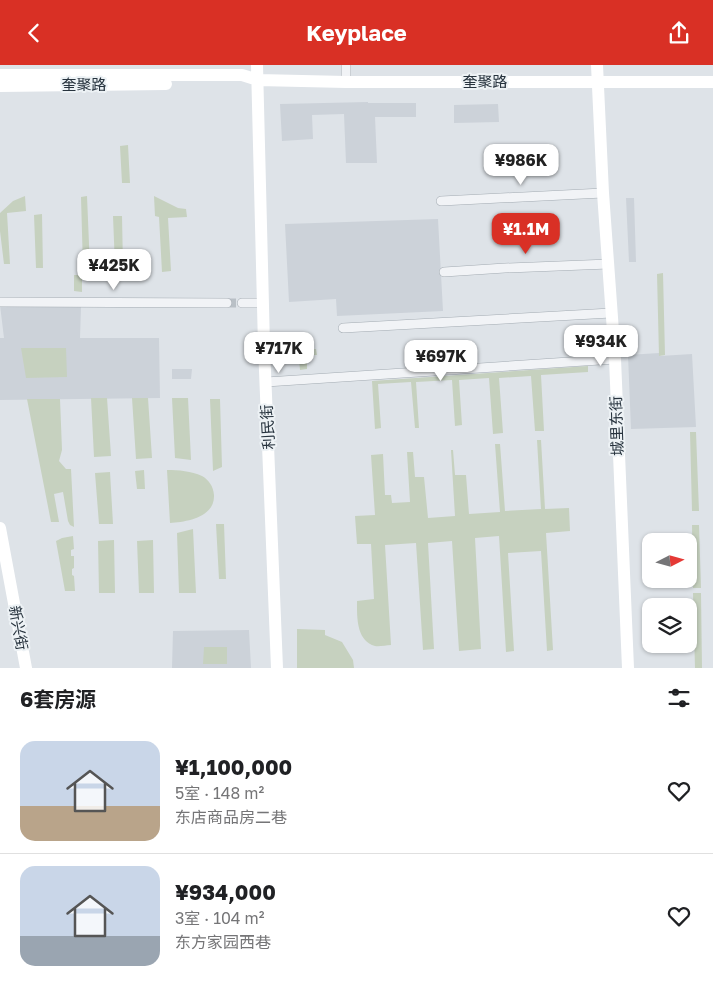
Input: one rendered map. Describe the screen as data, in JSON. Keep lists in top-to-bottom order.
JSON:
{
  "streets": {
    "street": [
      "奎聚路",
      "城里东街",
      "利民街",
      "新兴街"
    ]
  },
  "crossings": [
    ["奎聚路", "城里东街"],
    ["奎聚路", "利民街"]
  ],
  "north": "right",
  "page": {
    "header": "Keyplace",
    "price": [
      "¥986K",
      "¥1.1M",
      "¥425K",
      "¥934K",
      "¥717K",
      "¥697K"
    ],
    "heading": "6套房源",
    "list": [
      {
        "name": "¥1,100,000",
        "note": "5室 · 148 m² · 东店商品房二巷"
      },
      {
        "name": "¥934,000",
        "note": "3室 · 104 m² · 东方家园西巷"
      }
    ]
  }
}
